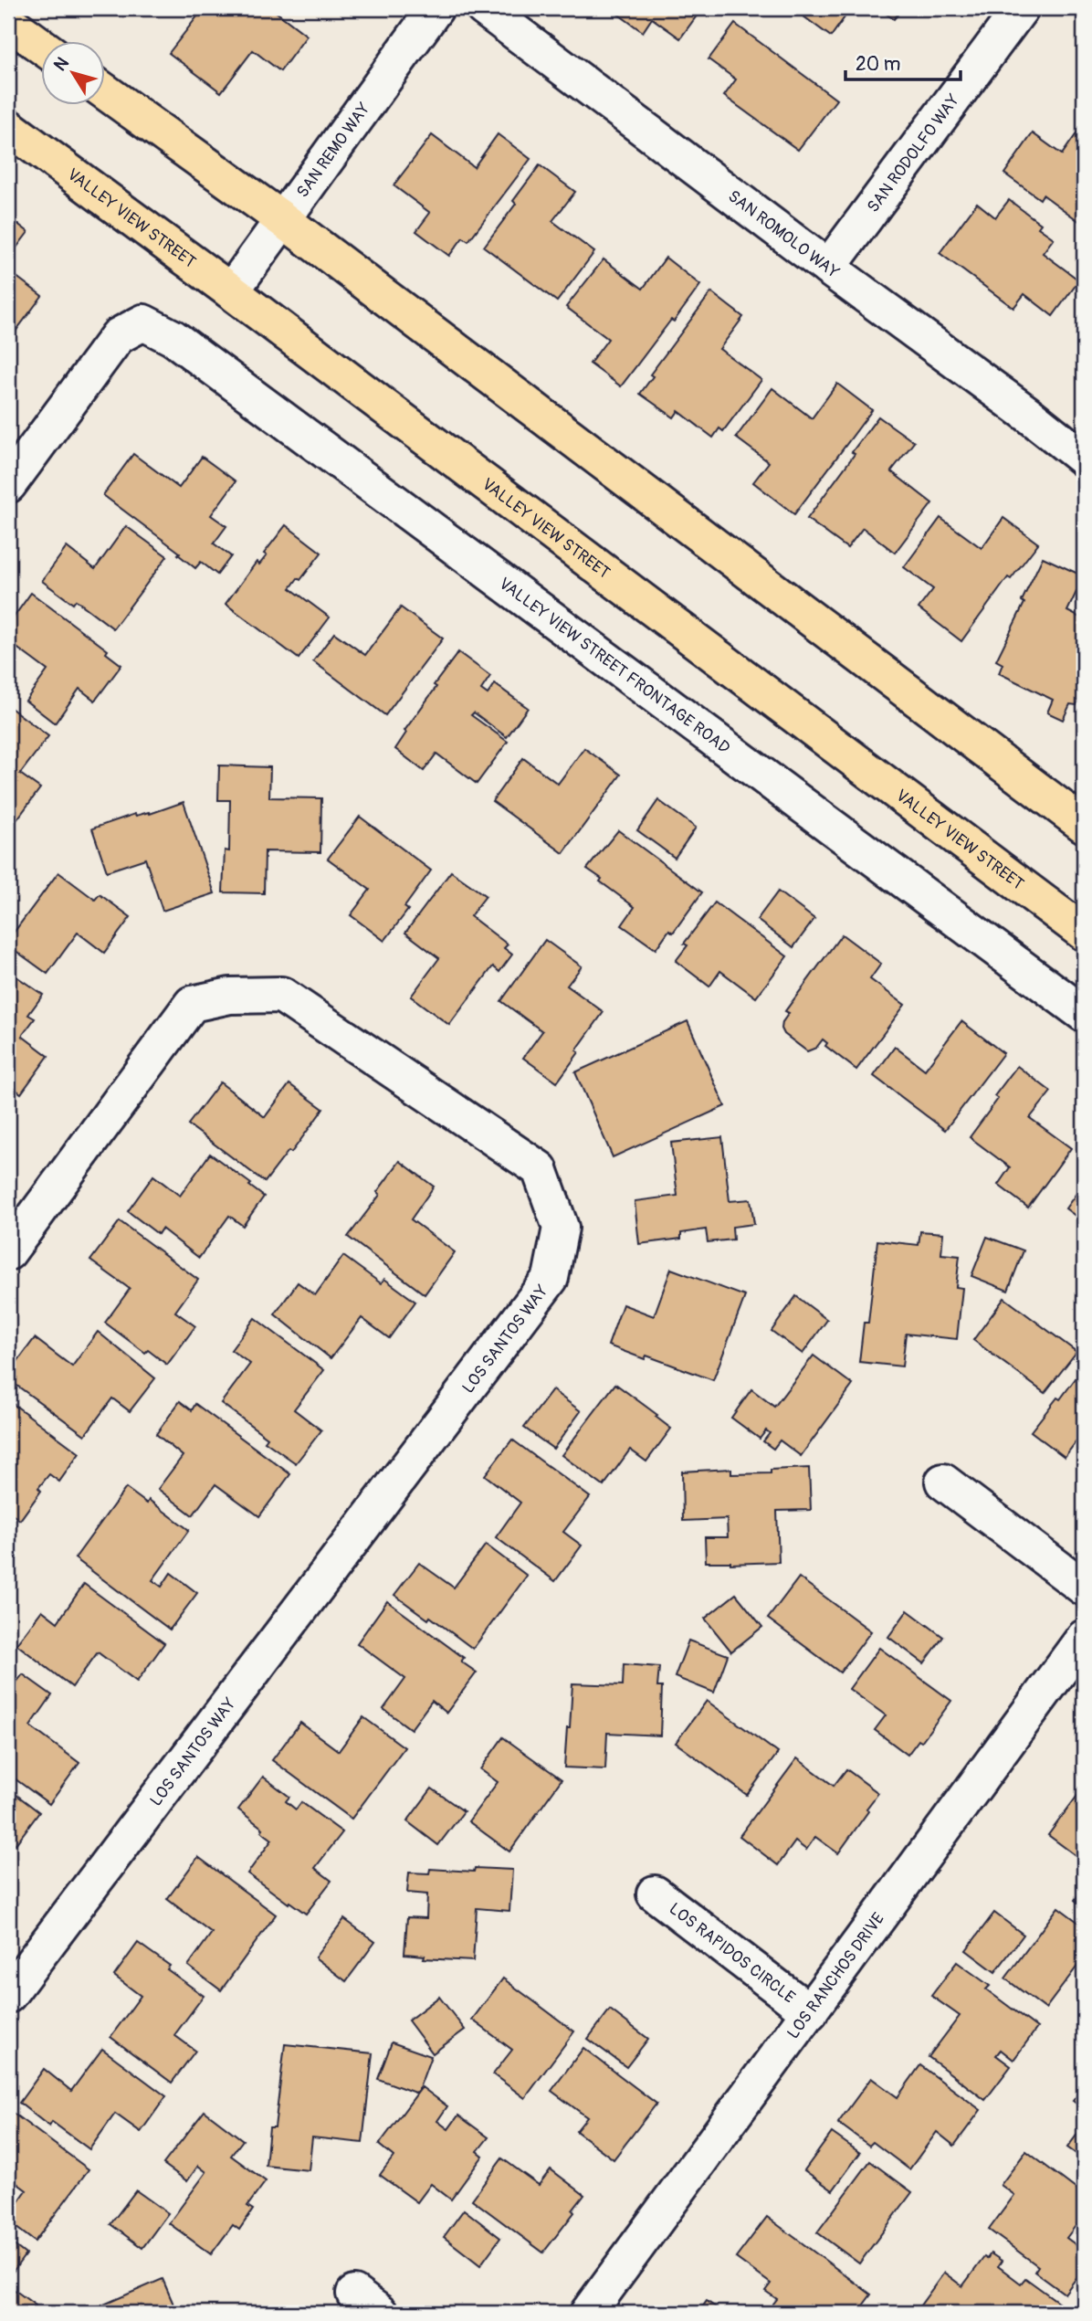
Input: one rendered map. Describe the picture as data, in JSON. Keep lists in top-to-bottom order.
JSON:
{
  "streets": {
    "main road": ["VALLEY VIEW STREET"],
    "street": [
      "SAN REMO WAY",
      "SAN RODOLFO WAY",
      "SAN ROMOLO WAY",
      "VALLEY VIEW STREET FRONTAGE ROAD",
      "LOS SANTOS WAY",
      "LOS RAPIDOS CIRCLE",
      "LOS RANCHOS DRIVE"
    ]
  },
  "crossings": [
    ["SAN REMO WAY", "VALLEY VIEW STREET"],
    ["SAN RODOLFO WAY", "SAN ROMOLO WAY"],
    ["LOS RAPIDOS CIRCLE", "LOS RANCHOS DRIVE"]
  ],
  "scale_bar": "20 m",
  "north": "top left"
}
